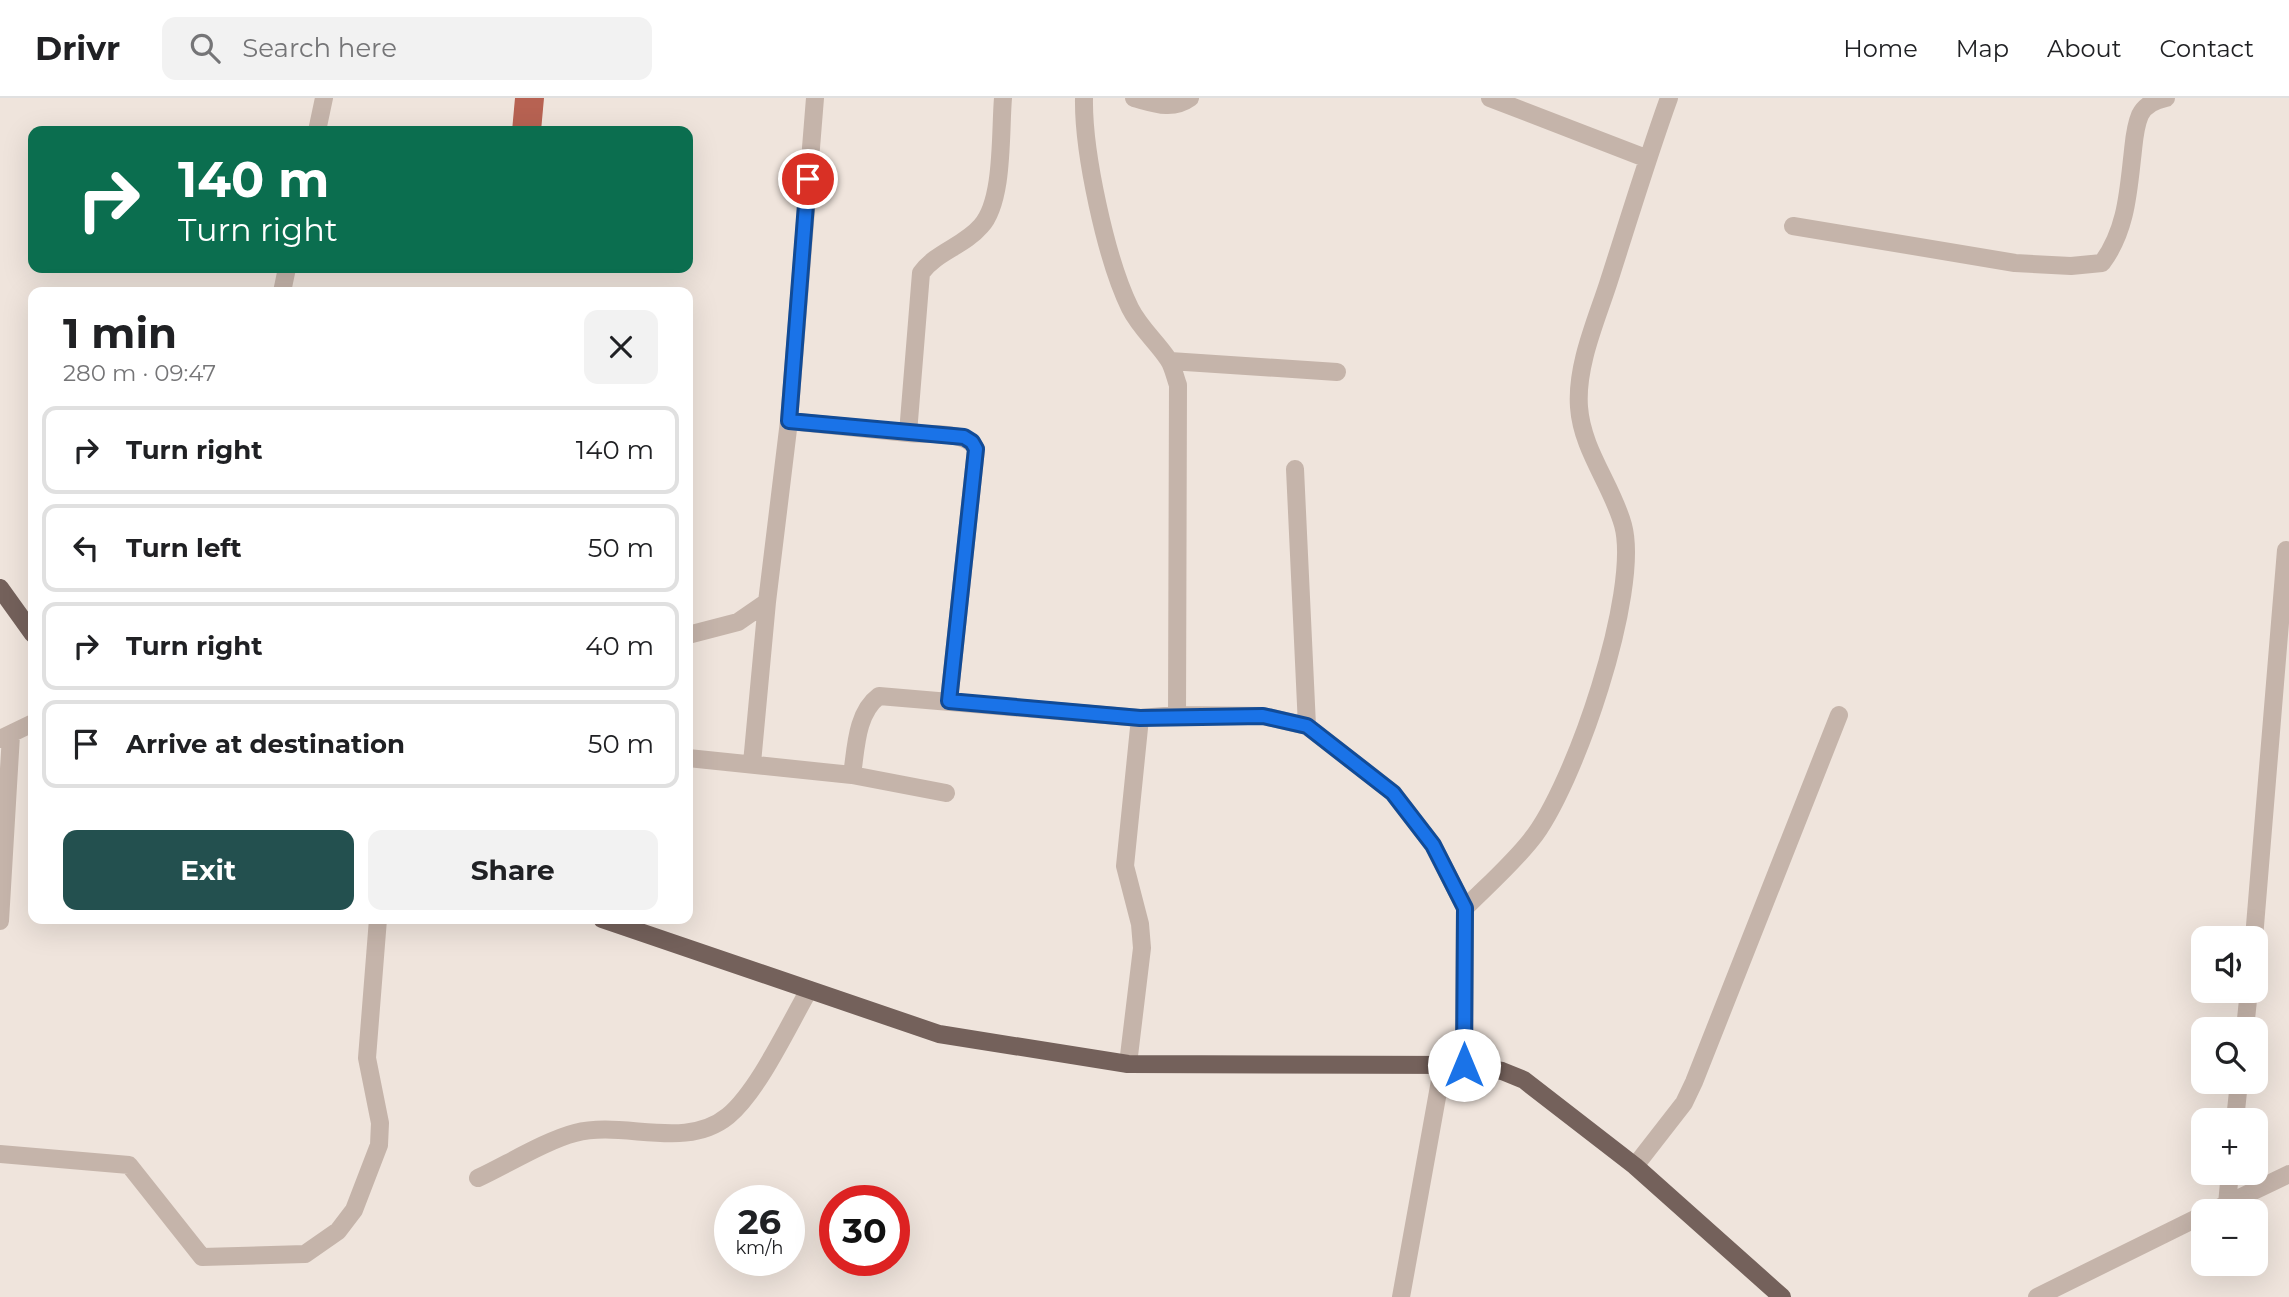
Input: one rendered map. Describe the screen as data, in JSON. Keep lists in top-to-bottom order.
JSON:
{
  "page": {
    "header": "Drivr",
    "search": "Search here",
    "nav": [
      "Home",
      "Map",
      "About",
      "Contact"
    ],
    "turn": ["140 m", "Turn right"],
    "heading": ["1 min", "280 m · 09:47"],
    "list": [
      {
        "name": "Turn right",
        "value": "140 m"
      },
      {
        "name": "Turn left",
        "value": "50 m"
      },
      {
        "name": "Turn right",
        "value": "40 m"
      },
      {
        "name": "Arrive at destination",
        "value": "50 m"
      }
    ],
    "buttons": ["Exit", "Share"],
    "map_buttons": ["+", "−"],
    "speed": "26 km/h",
    "limit": "30"
  }
}
